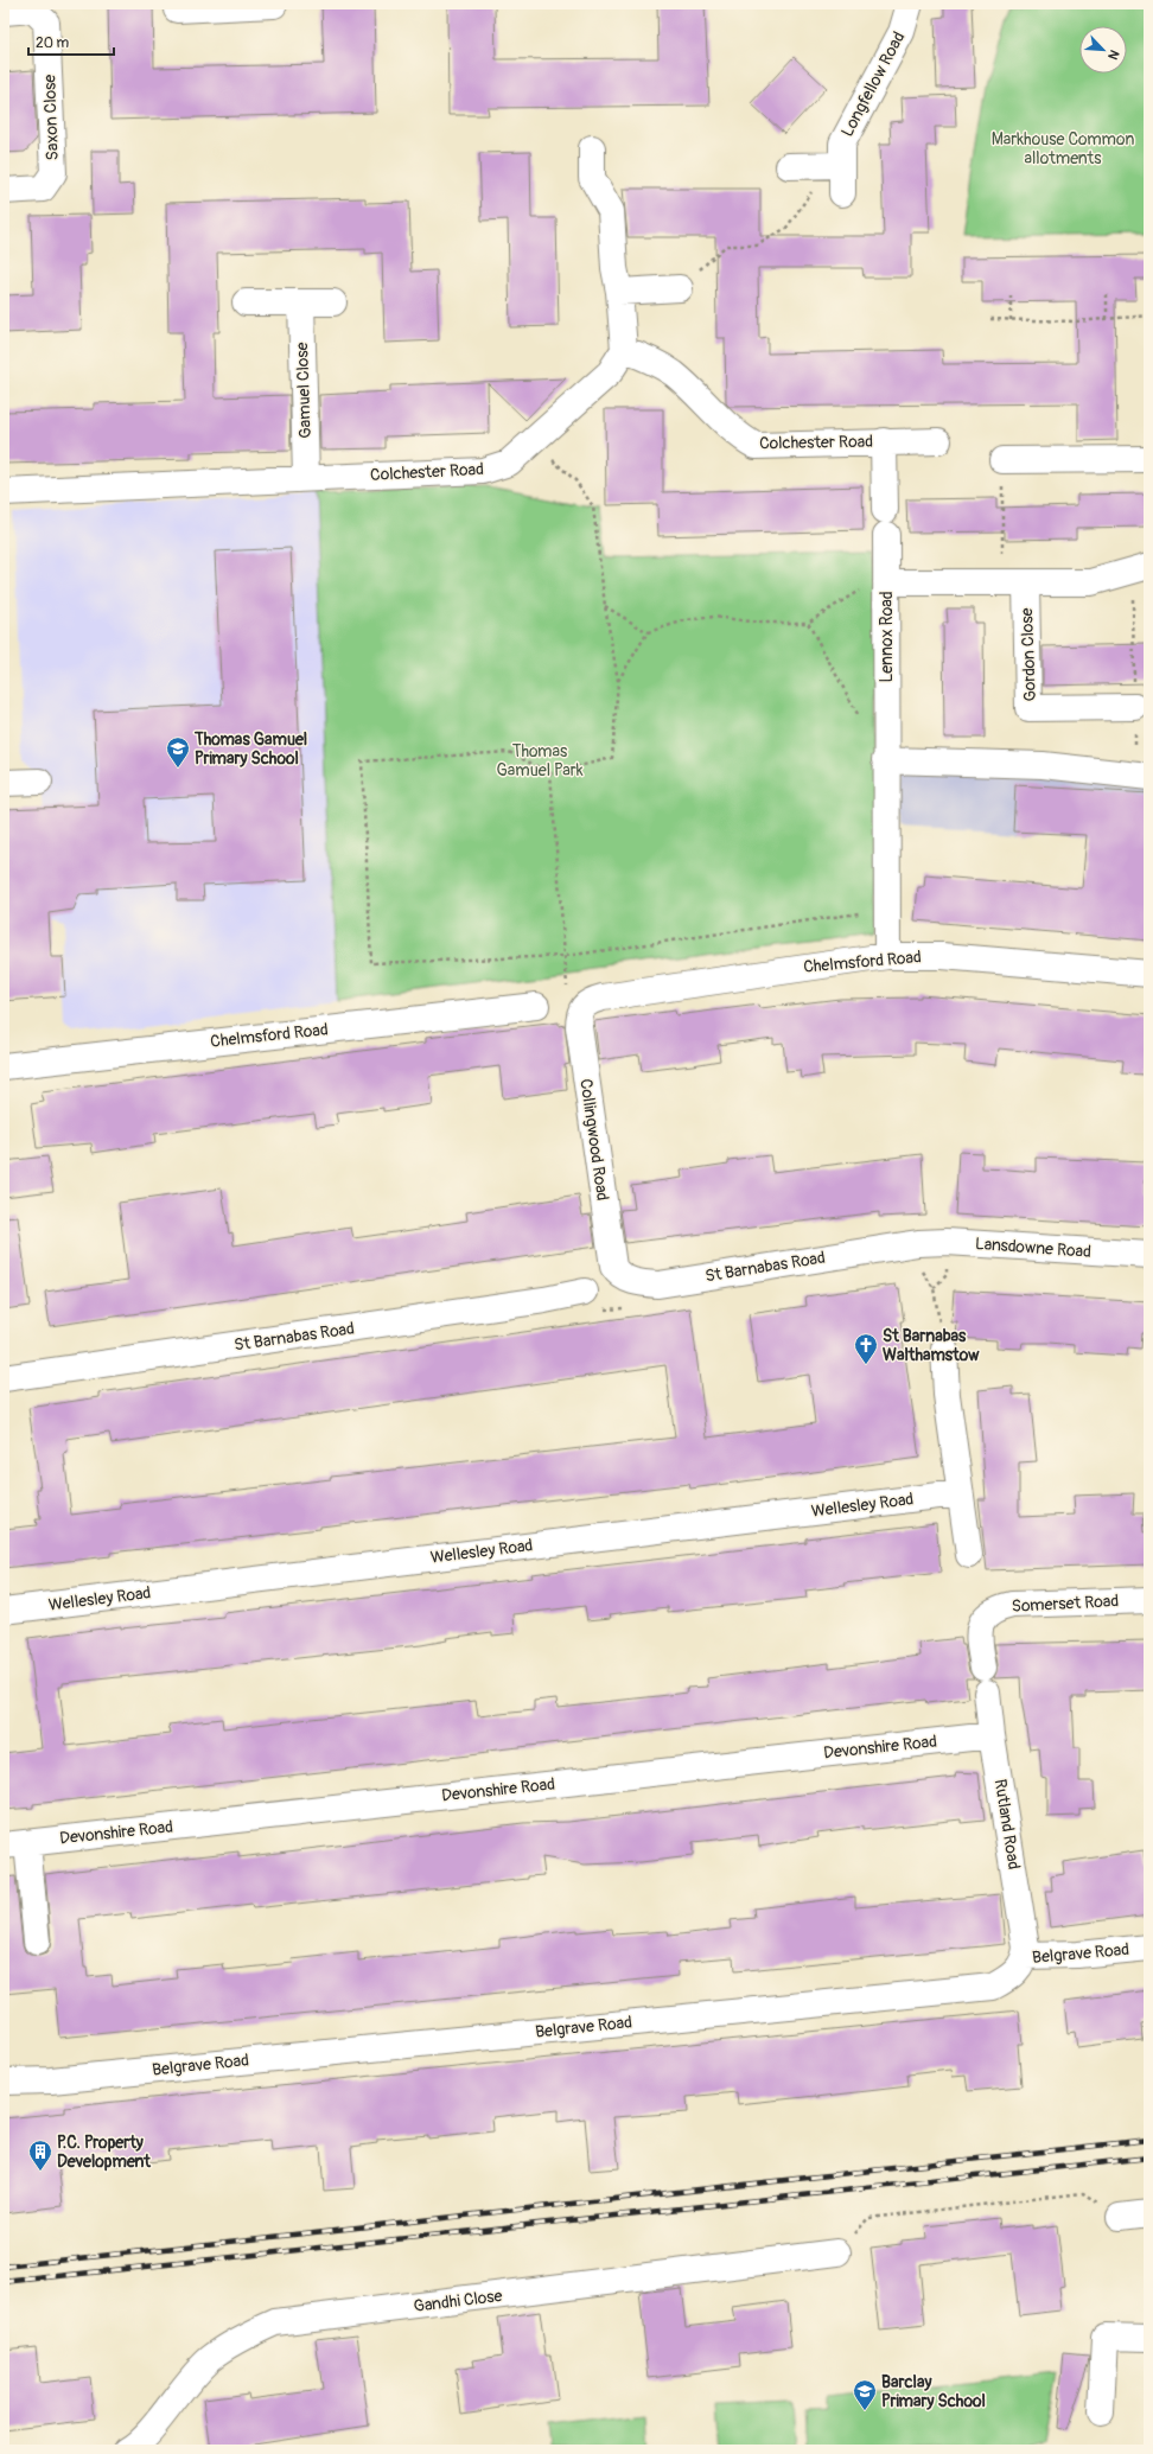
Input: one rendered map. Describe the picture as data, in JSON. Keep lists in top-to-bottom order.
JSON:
{
  "streets": {
    "street": [
      "Longfellow Road",
      "Saxon Close",
      "Gamuel Close",
      "Colchester Road",
      "Lennox Road",
      "Gordon Close",
      "Chelmsford Road",
      "Collingwood Road",
      "Lansdowne Road",
      "St Barnabas Road",
      "Wellesley Road",
      "Somerset Road",
      "Devonshire Road",
      "Rutland Road",
      "Belgrave Road",
      "Gandhi Close"
    ]
  },
  "crossings": [
    ["Gamuel Close", "Colchester Road"],
    ["Colchester Road", "Lennox Road"],
    ["Lennox Road", "Gordon Close"],
    ["Lennox Road", "Chelmsford Road"],
    ["Chelmsford Road", "Collingwood Road"],
    ["Collingwood Road", "St Barnabas Road"],
    ["Lansdowne Road", "St Barnabas Road"],
    ["Somerset Road", "Rutland Road"],
    ["Devonshire Road", "Rutland Road"],
    ["Rutland Road", "Belgrave Road"]
  ],
  "parks": ["Markhouse Common allotments", "Thomas Gamuel Park"],
  "places": {
    "school or university": ["Thomas Gamuel Primary School", "Barclay Primary School"],
    "church": ["St Barnabas Walthamstow"],
    "building": ["P.C. Property Development"]
  },
  "scale_bar": "20 m",
  "north": "bottom right"
}
